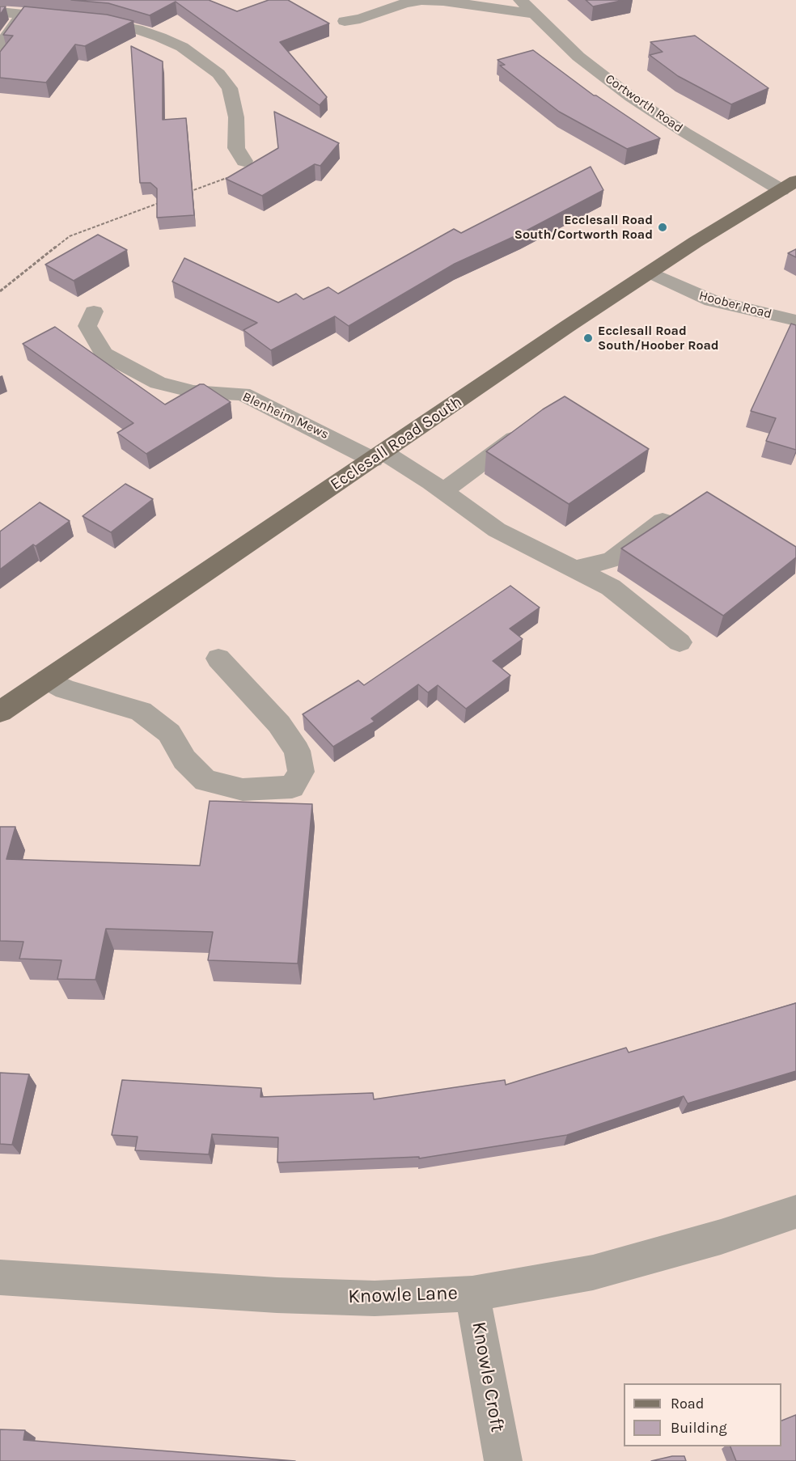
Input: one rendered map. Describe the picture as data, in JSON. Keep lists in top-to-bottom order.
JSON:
{
  "streets": {
    "main road": ["Ecclesall Road South"],
    "street": [
      "Cortworth Road",
      "Hoober Road",
      "Blenheim Mews",
      "Knowle Lane",
      "Knowle Croft"
    ]
  },
  "crossings": [
    ["Cortworth Road", "Ecclesall Road South"],
    ["Hoober Road", "Ecclesall Road South"],
    ["Blenheim Mews", "Ecclesall Road South"],
    ["Knowle Lane", "Knowle Croft"]
  ],
  "places": ["Ecclesall Road South/Cortworth Road", "Ecclesall Road South/Hoober Road"],
  "legend": ["Road", "Building"]
}
